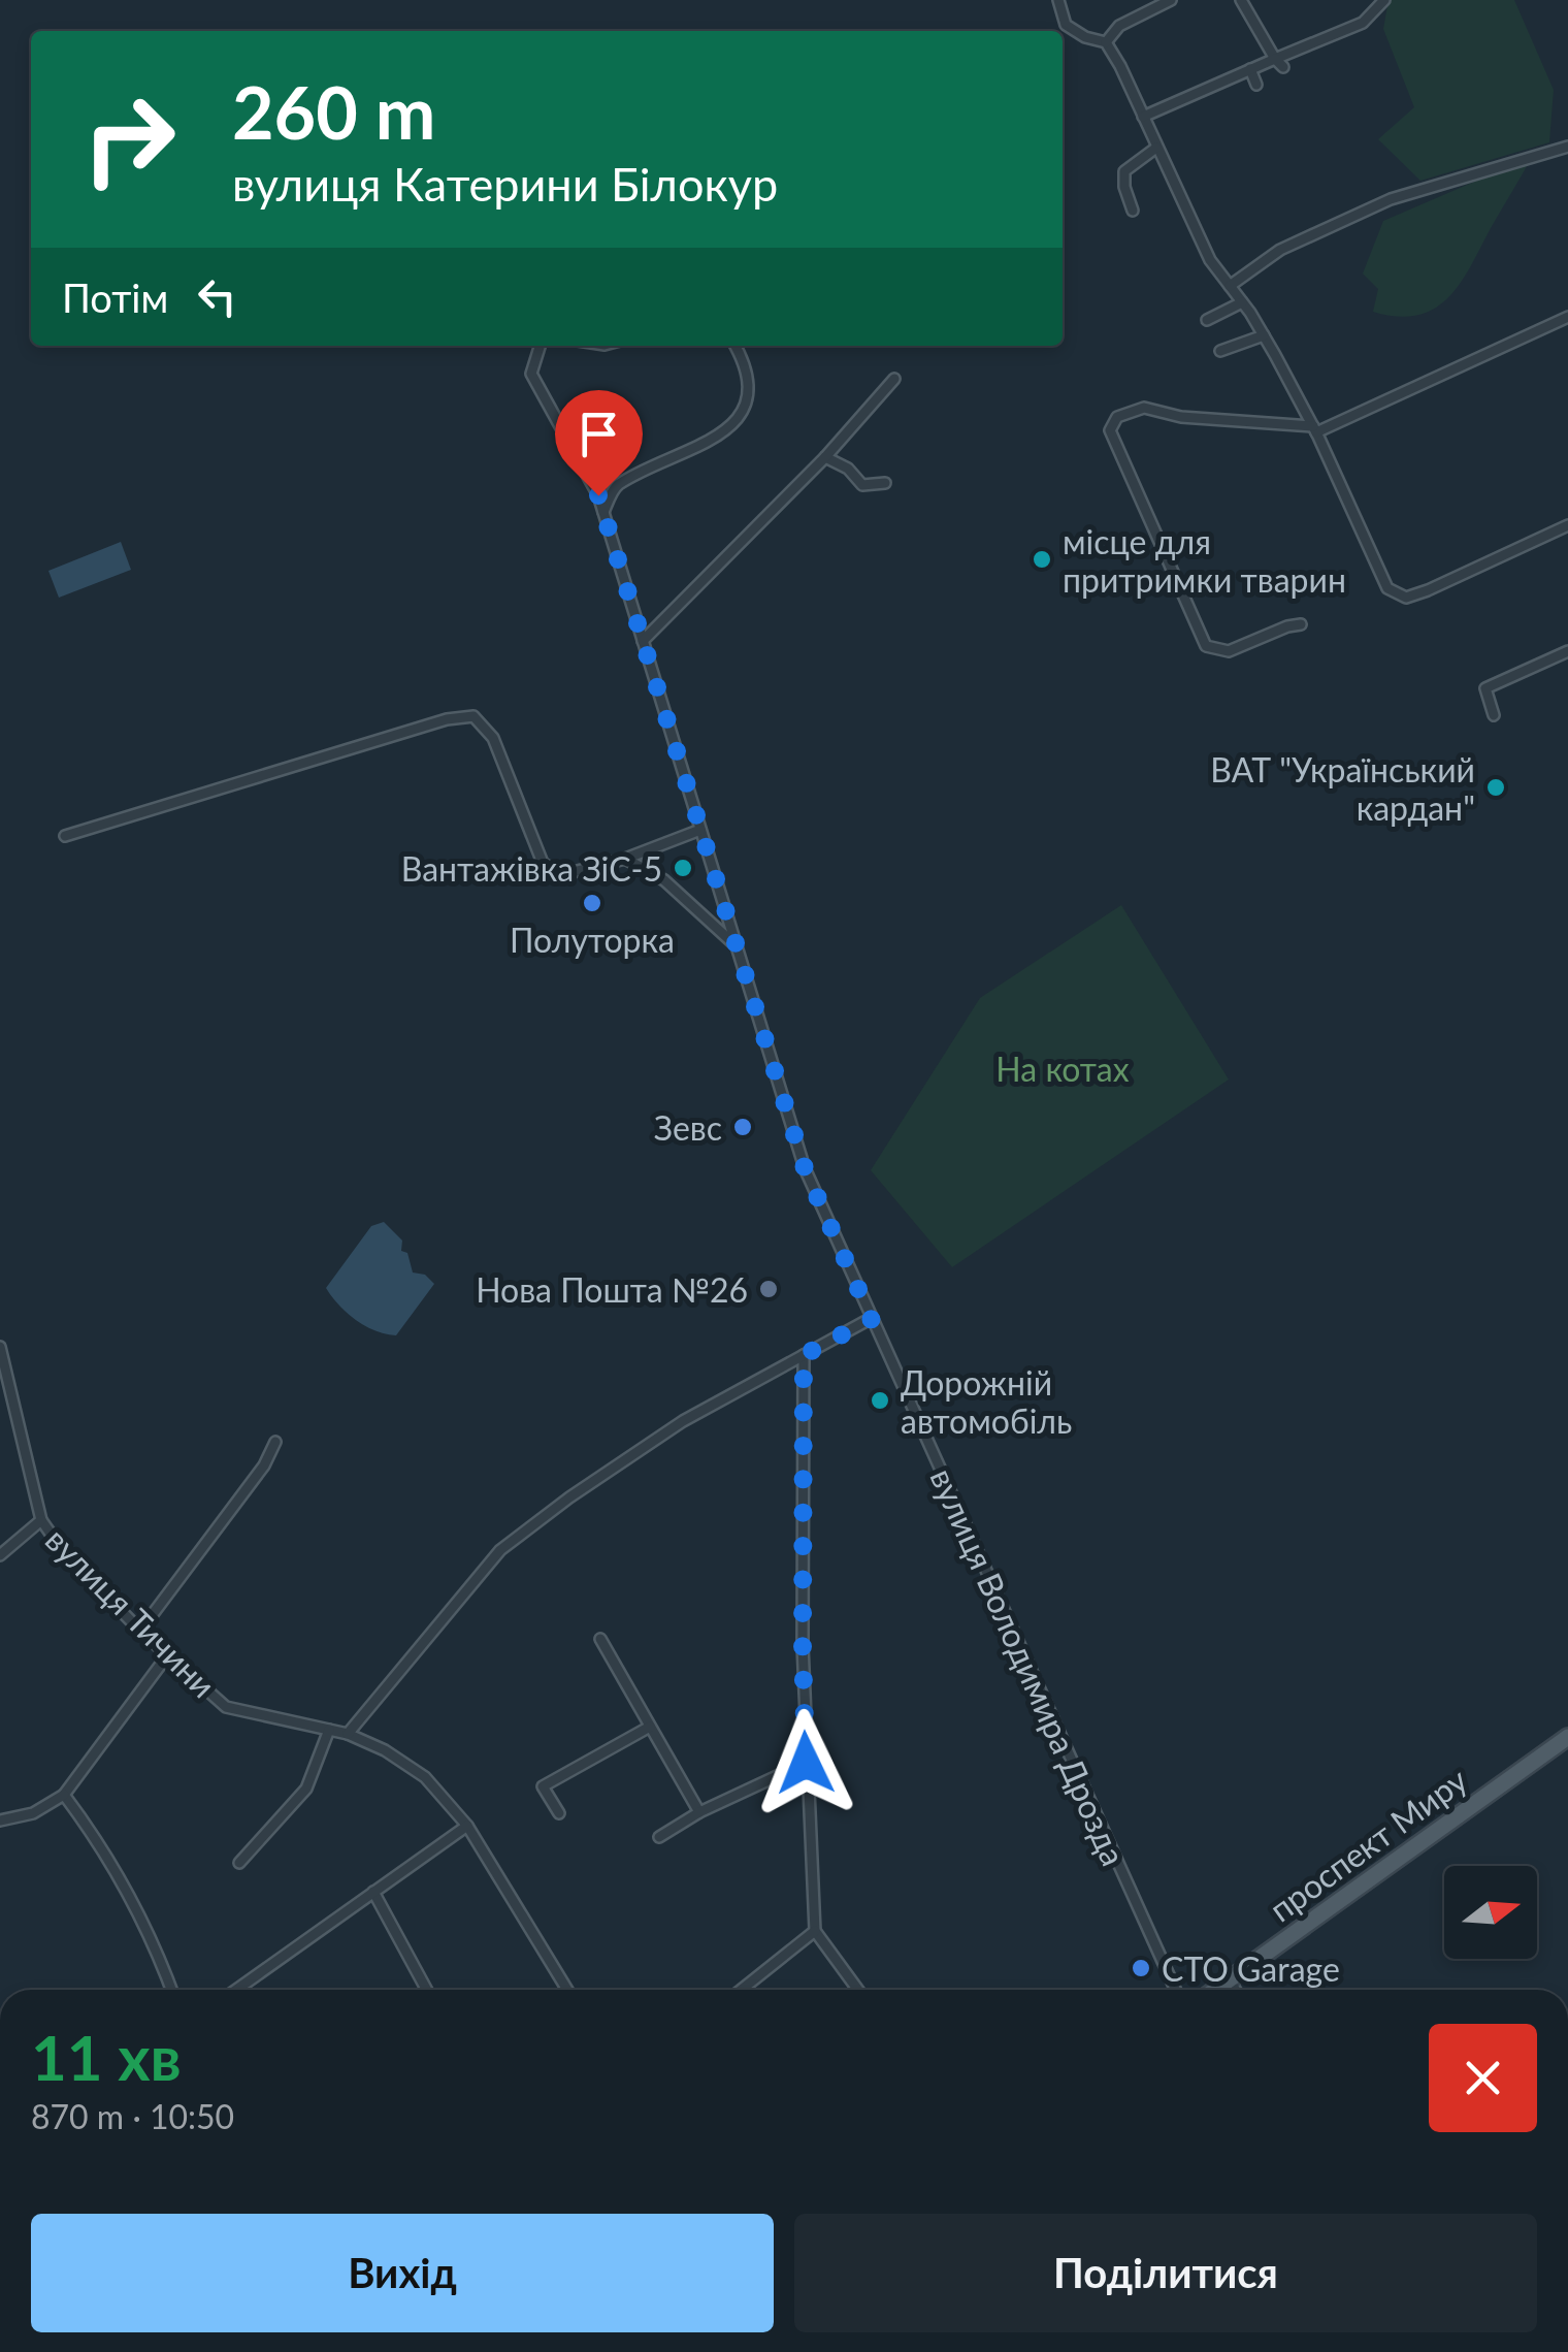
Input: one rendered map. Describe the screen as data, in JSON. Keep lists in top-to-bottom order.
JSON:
{
  "streets": {
    "main road": ["проспект Миру"],
    "street": ["вулиця Тичини", "вулиця Володимира Дрозда"]
  },
  "parks": ["На котах"],
  "places": [
    "місце для притримки тварин",
    "ВАТ \"Український кардан\"",
    "Вантажівка ЗіС-5",
    "Полуторка",
    "Зевс",
    "Нова Пошта №26",
    "Дорожній автомобіль",
    "СТО Garage"
  ],
  "north": "right",
  "page": {
    "turn": ["260 m", "вулиця Катерини Білокур"],
    "then": "Потім",
    "heading": ["11 хв", "870 m · 10:50"],
    "buttons": ["Вихід", "Поділитися"]
  }
}
